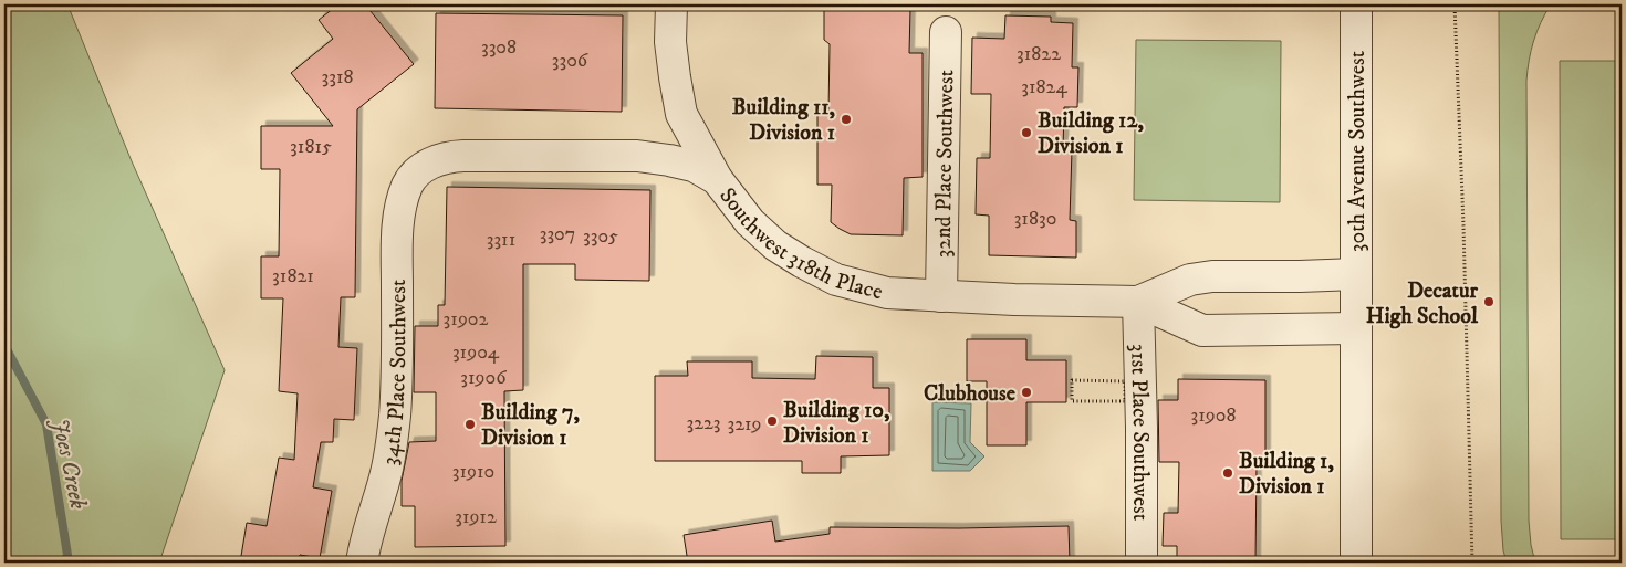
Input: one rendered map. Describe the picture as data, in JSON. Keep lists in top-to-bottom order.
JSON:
{
  "streets": {
    "street": [
      "30th Avenue Southwest",
      "32nd Place Southwest",
      "Southwest 318th Place",
      "34th Place Southwest",
      "31st Place Southwest"
    ]
  },
  "crossings": [
    ["32nd Place Southwest", "Southwest 318th Place"],
    ["Southwest 318th Place", "34th Place Southwest"],
    ["Southwest 318th Place", "31st Place Southwest"]
  ],
  "water": ["Joes Creek"],
  "places": [
    "Building 11, Division 1",
    "Building 12, Division 1",
    "Decatur High School",
    "Clubhouse",
    "Building 10, Division 1",
    "Building 7, Division 1",
    "Building 1, Division 1"
  ],
  "house_numbers": [
    "3308",
    "31822",
    "3306",
    "3318",
    "31824",
    "31815",
    "31830",
    "3307",
    "3305",
    "3311",
    "31821",
    "31902",
    "31904",
    "31906",
    "31908",
    "3223",
    "3219",
    "31910",
    "31912"
  ]
}
